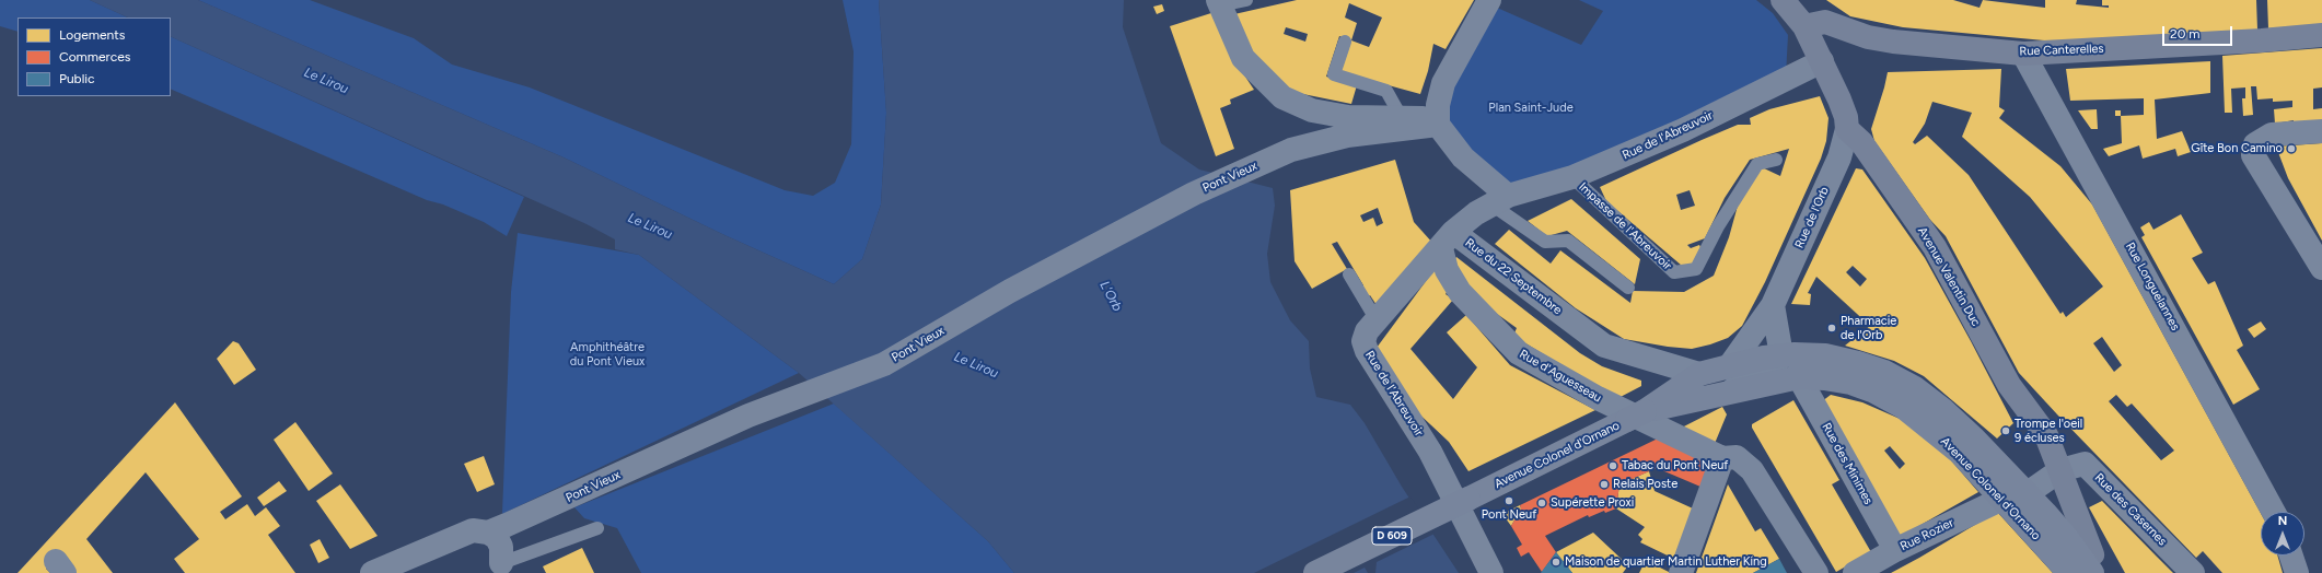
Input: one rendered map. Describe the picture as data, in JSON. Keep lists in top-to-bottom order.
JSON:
{
  "streets": {
    "main road": [
      "Rue Canterelles",
      "Avenue Valentin Duc",
      "Avenue Colonel d'Ornano",
      "D 609"
    ],
    "street": [
      "Rue de l'Abreuvoir",
      "Pont Vieux",
      "Rue de l'Orb",
      "Rue du 22 Septembre",
      "Rue Longuelannes",
      "Rue d'Aguesseau",
      "Rue des Minimes",
      "Rue des Casernes",
      "Rue Rozier"
    ],
    "lane": ["Impasse de l'Abreuvoir"]
  },
  "crossings": [
    ["Rue Canterelles", "Rue Longuelannes"],
    ["Rue de l'Abreuvoir", "Impasse de l'Abreuvoir"],
    ["Rue de l'Abreuvoir", "Rue du 22 Septembre"],
    ["Rue de l'Abreuvoir", "Rue d'Aguesseau"],
    ["Rue de l'Orb", "Avenue Valentin Duc"],
    ["Rue de l'Orb", "Avenue Colonel d'Ornano"],
    ["Rue du 22 Septembre", "Rue d'Aguesseau"],
    ["Rue du 22 Septembre", "Avenue Colonel d'Ornano"],
    ["Avenue Valentin Duc", "Avenue Colonel d'Ornano"],
    ["Avenue Valentin Duc", "Rue des Casernes"],
    ["Avenue Colonel d'Ornano", "Rue des Minimes"],
    ["Avenue Colonel d'Ornano", "Rue Rozier"],
    ["Rue des Minimes", "Rue Rozier"]
  ],
  "water": ["Le Lirou", "L'Orb"],
  "parks": ["Plan Saint-Jude", "Amphithéâtre du Pont Vieux"],
  "places": [
    "Gîte Bon Camino",
    "Pharmacie de l'Orb",
    "Trompe l'oeil 9 écluses",
    "Tabac du Pont Neuf",
    "Relais Poste",
    "Pont Neuf",
    "Supérette Proxi",
    "Maison de quartier Martin Luther King"
  ],
  "legend": ["Logements", "Commerces", "Public"],
  "scale_bar": "20 m",
  "north": "top"
}
